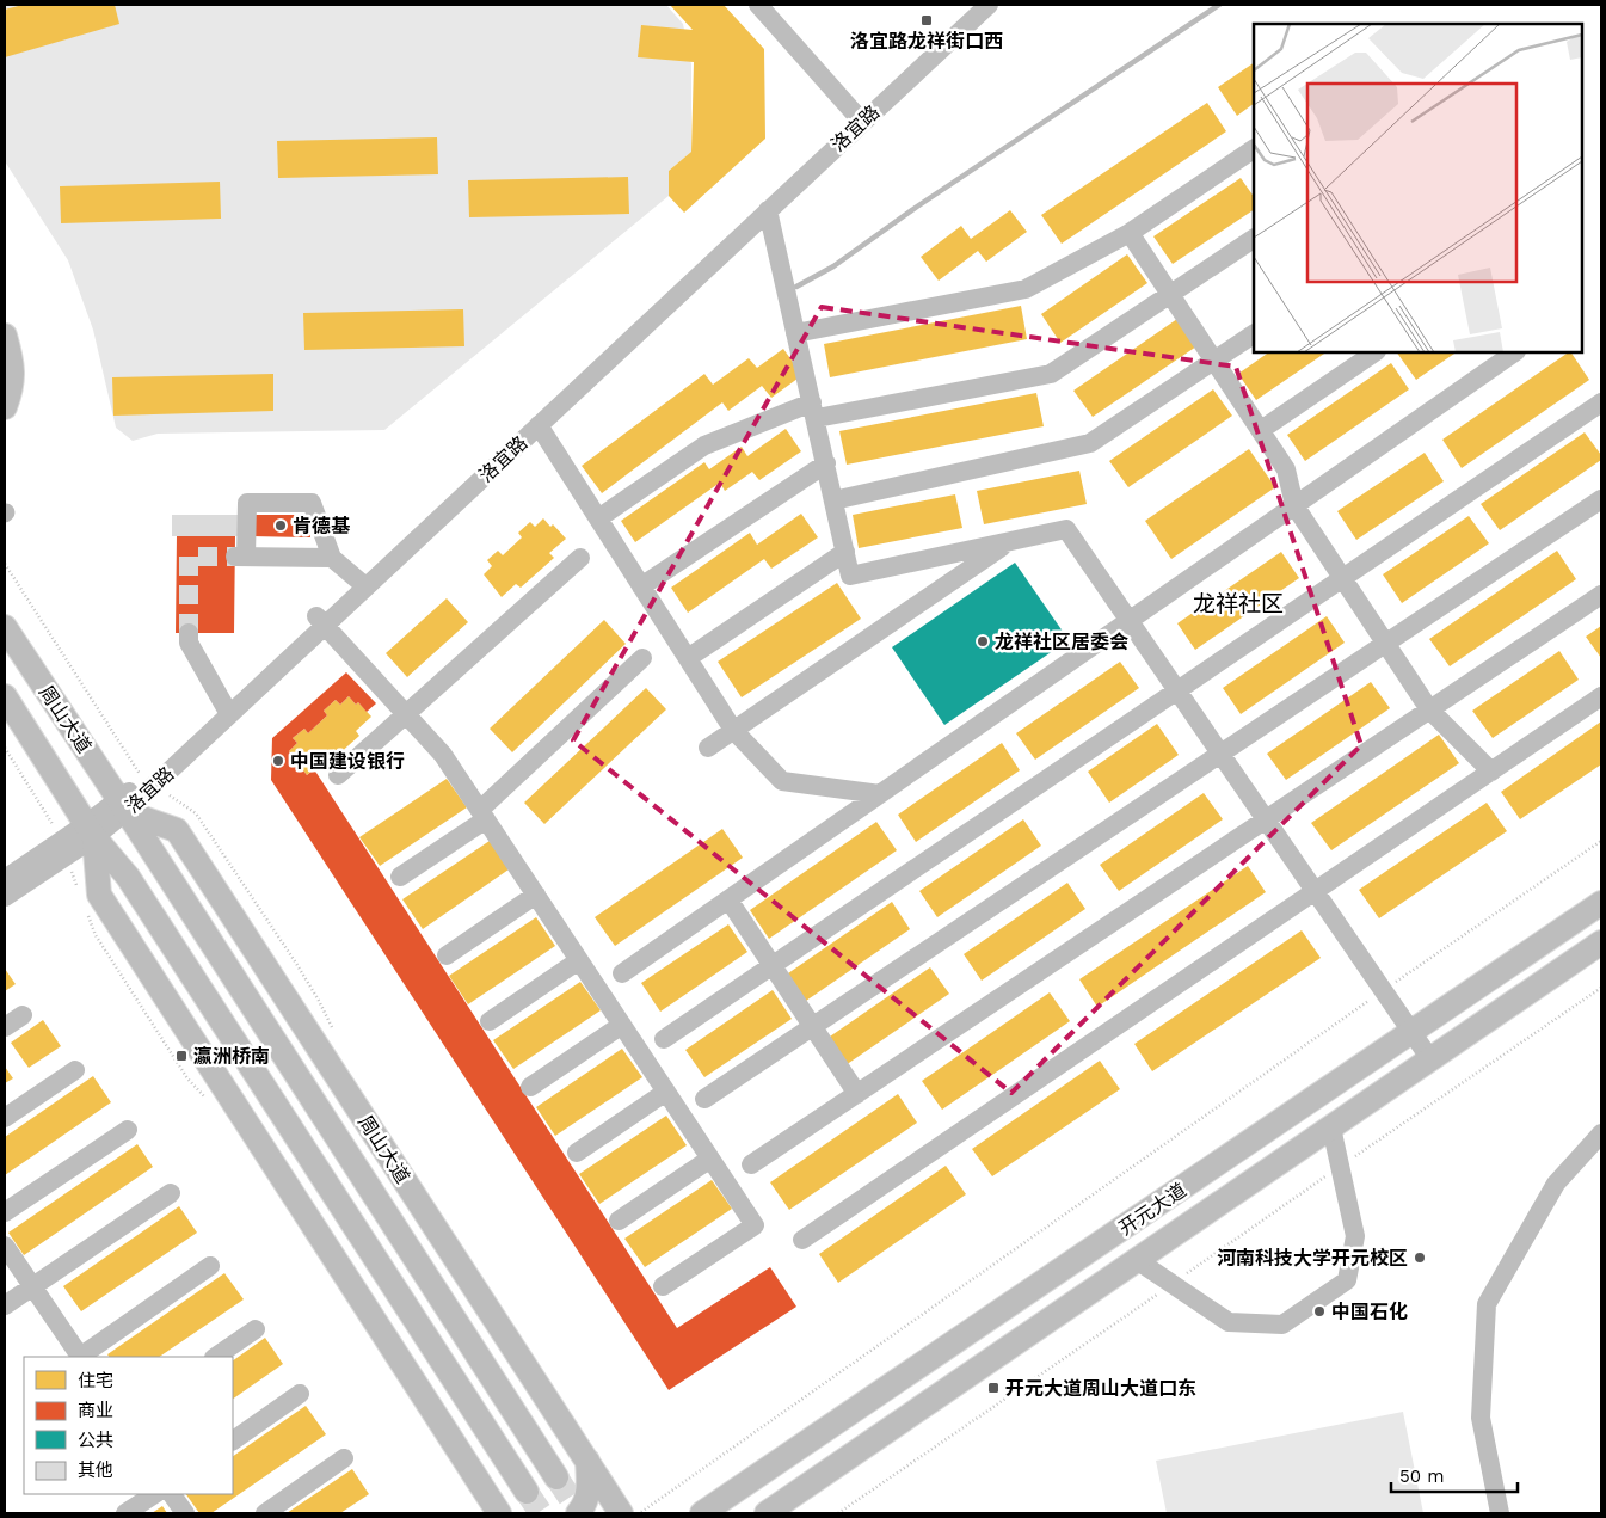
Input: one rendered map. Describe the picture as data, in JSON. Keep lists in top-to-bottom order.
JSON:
{
  "streets": {
    "main road": ["周山大道", "开元大道"],
    "street": ["洛宜路"]
  },
  "crossings": [
    ["洛宜路", "周山大道"]
  ],
  "districts": ["龙祥社区"],
  "places": {
    "transit": ["洛宜路龙祥街口西", "瀛洲桥南", "开元大道周山大道口东"],
    "other": [
      "肯德基",
      "龙祥社区居委会",
      "中国建设银行",
      "河南科技大学开元校区",
      "中国石化"
    ]
  },
  "legend": [
    "住宅",
    "商业",
    "公共",
    "其他"
  ],
  "scale_bar": "50 m"
}
